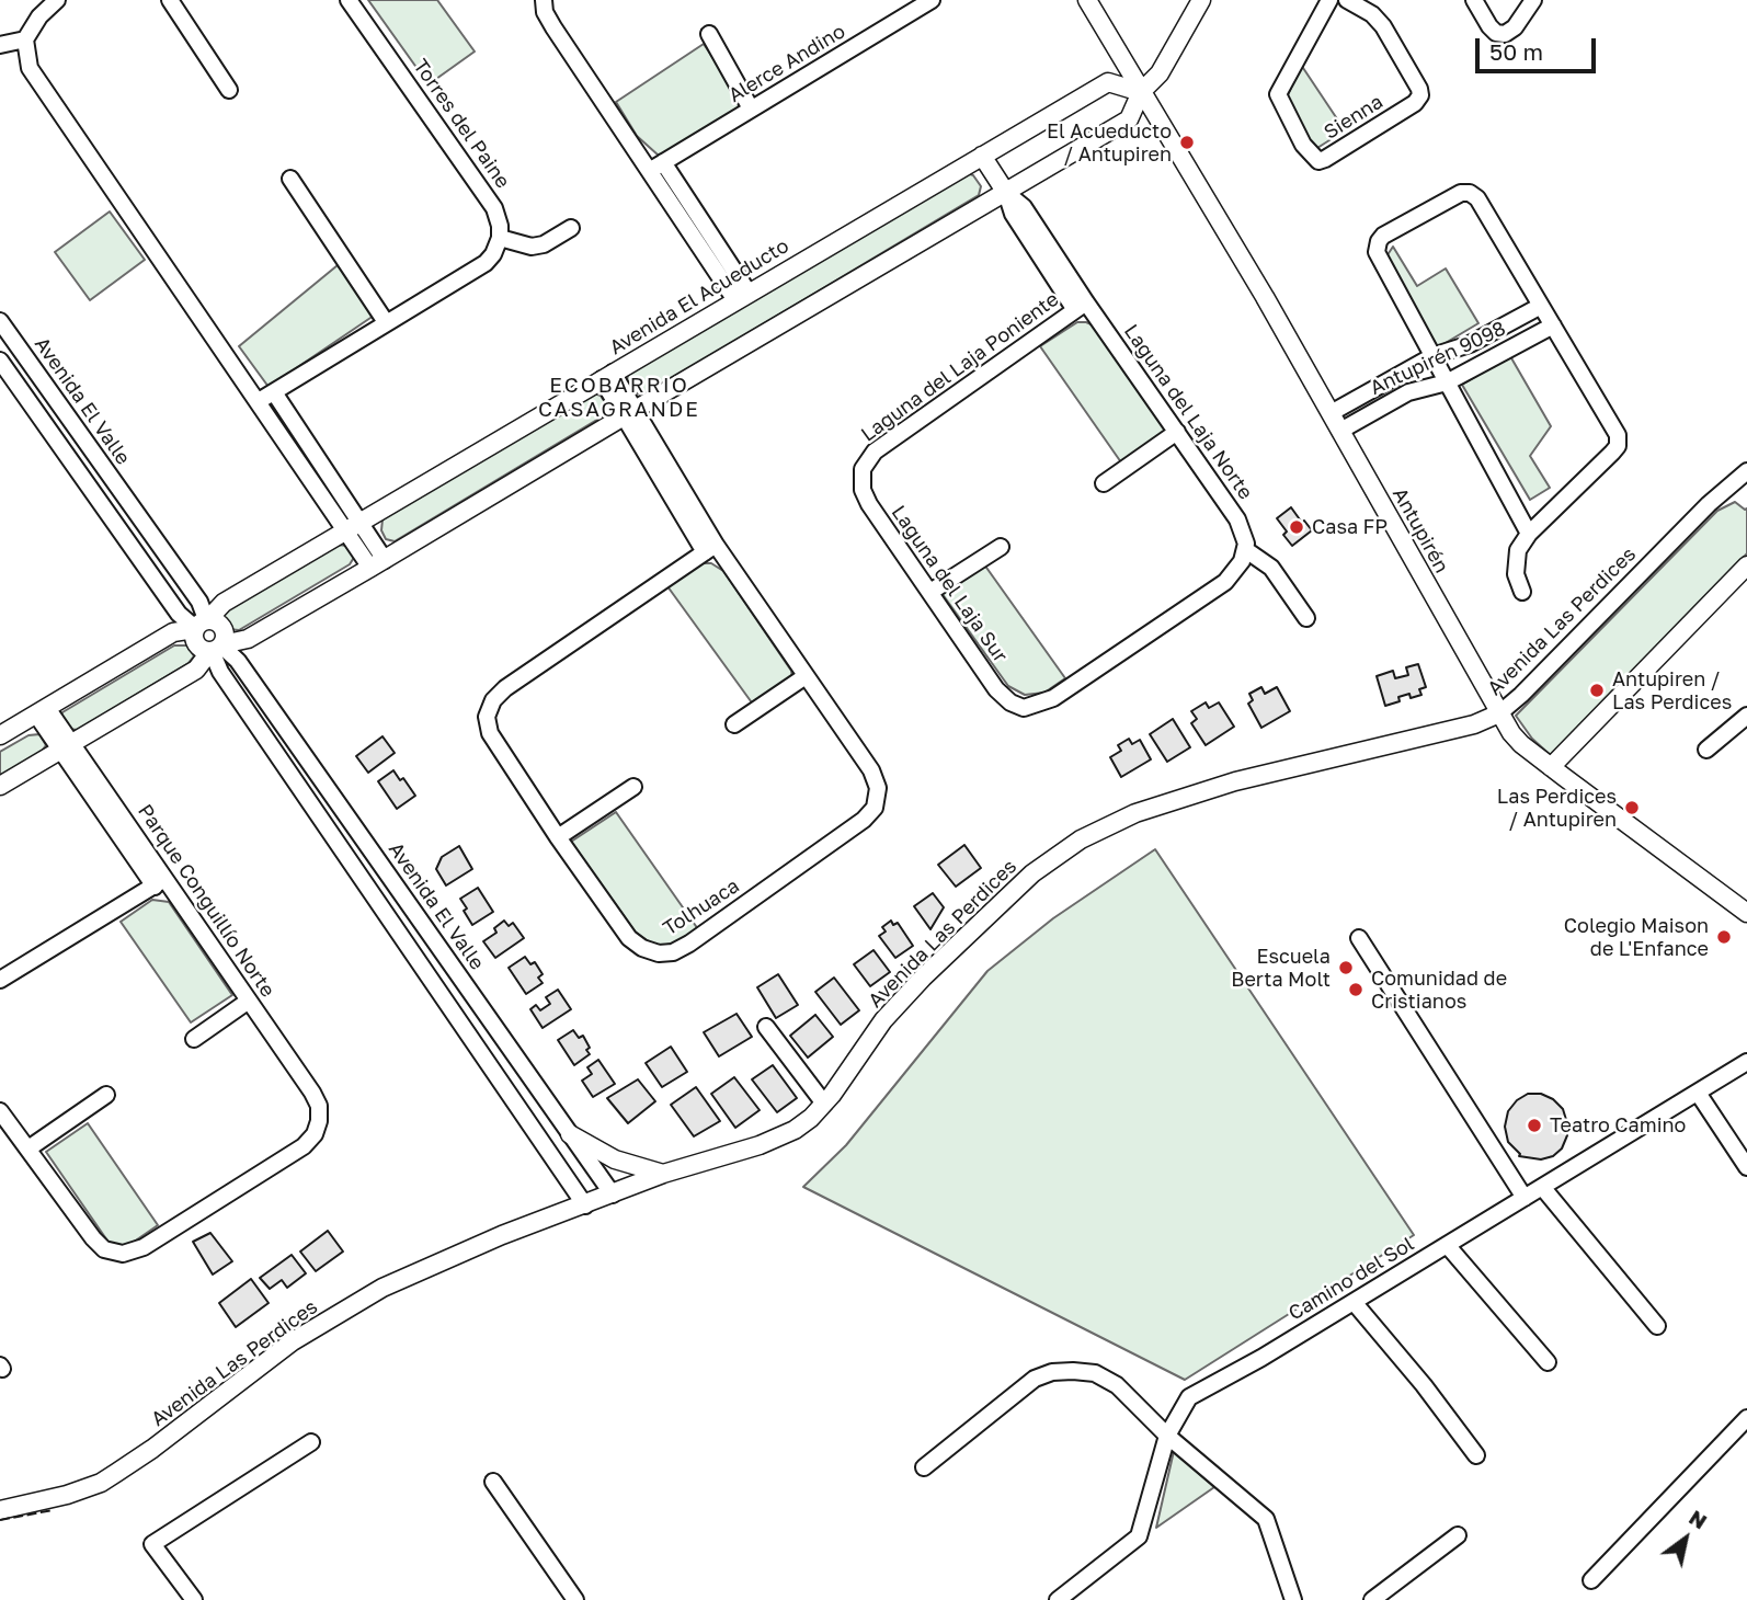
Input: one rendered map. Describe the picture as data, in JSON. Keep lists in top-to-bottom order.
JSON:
{
  "streets": {
    "street": [
      "Alerce Andino",
      "Sienna",
      "Torres del Paine",
      "Avenida El Acueducto",
      "Antupirén 9098",
      "Laguna del Laja Poniente",
      "Avenida El Valle",
      "Laguna del Laja Norte",
      "Antupirén",
      "Laguna del Laja Sur",
      "Avenida Las Perdices",
      "Parque Conguillío Norte",
      "Tolhuaca",
      "Camino del Sol"
    ]
  },
  "crossings": [
    ["Avenida El Acueducto", "Avenida El Valle"],
    ["Avenida El Acueducto", "Antupirén"],
    ["Avenida El Acueducto", "Parque Conguillío Norte"],
    ["Antupirén 9098", "Antupirén"],
    ["Laguna del Laja Poniente", "Laguna del Laja Norte"],
    ["Laguna del Laja Poniente", "Laguna del Laja Sur"],
    ["Avenida El Valle", "Avenida Las Perdices"],
    ["Laguna del Laja Norte", "Laguna del Laja Sur"],
    ["Antupirén", "Avenida Las Perdices"]
  ],
  "districts": ["ECOBARRIO CASAGRANDE"],
  "places": [
    "El Acueducto / Antupiren",
    "Casa FP",
    "Antupiren / Las Perdices",
    "Las Perdices / Antupiren",
    "Colegio Maison de L'Enfance",
    "Escuela Berta Molt",
    "Comunidad de Cristianos",
    "Teatro Camino"
  ],
  "scale_bar": "50 m",
  "north": "top right"
}
